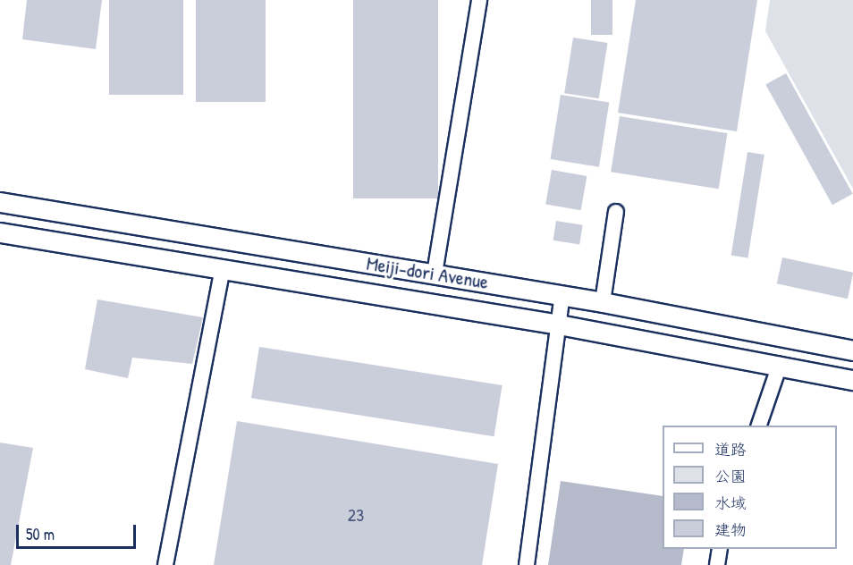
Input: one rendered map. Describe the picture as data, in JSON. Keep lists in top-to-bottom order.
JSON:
{
  "streets": {
    "main road": ["Meiji-dori Avenue"]
  },
  "house_numbers": ["23"],
  "legend": [
    "道路",
    "公園",
    "水域",
    "建物"
  ],
  "scale_bar": "50 m"
}
